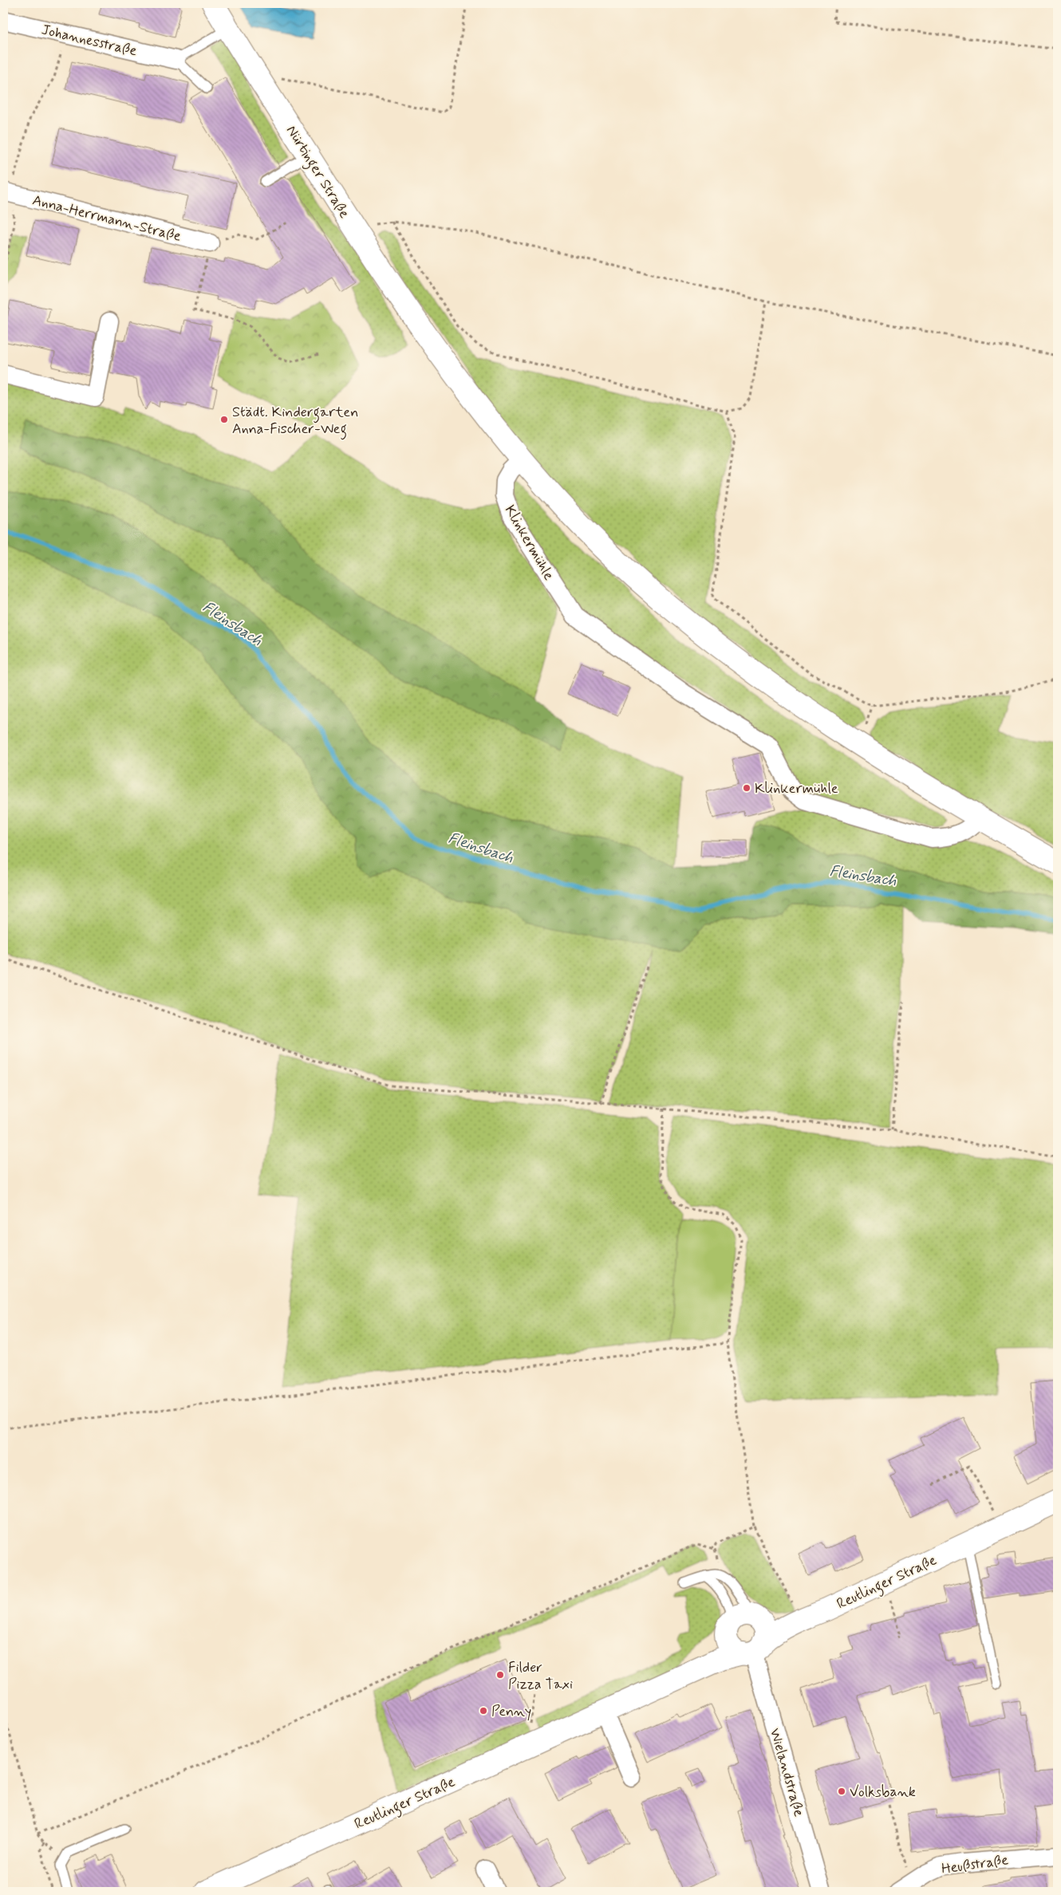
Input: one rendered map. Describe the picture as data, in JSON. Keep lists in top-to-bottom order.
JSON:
{
  "streets": {
    "main road": ["Nürtinger Straße", "Reutlinger Straße"],
    "street": [
      "Johannesstraße",
      "Anna-Herrmann-Straße",
      "Klinkermühle",
      "Wielandstraße",
      "Heußstraße"
    ]
  },
  "crossings": [
    ["Nürtinger Straße", "Klinkermühle"],
    ["Reutlinger Straße", "Wielandstraße"]
  ],
  "water": ["Fleinsbach"],
  "places": [
    "Städt. Kindergarten Anna-Fischer-Weg",
    "Klinkermühle",
    "Filder Pizza Taxi",
    "Penny",
    "Volksbank"
  ]
}
